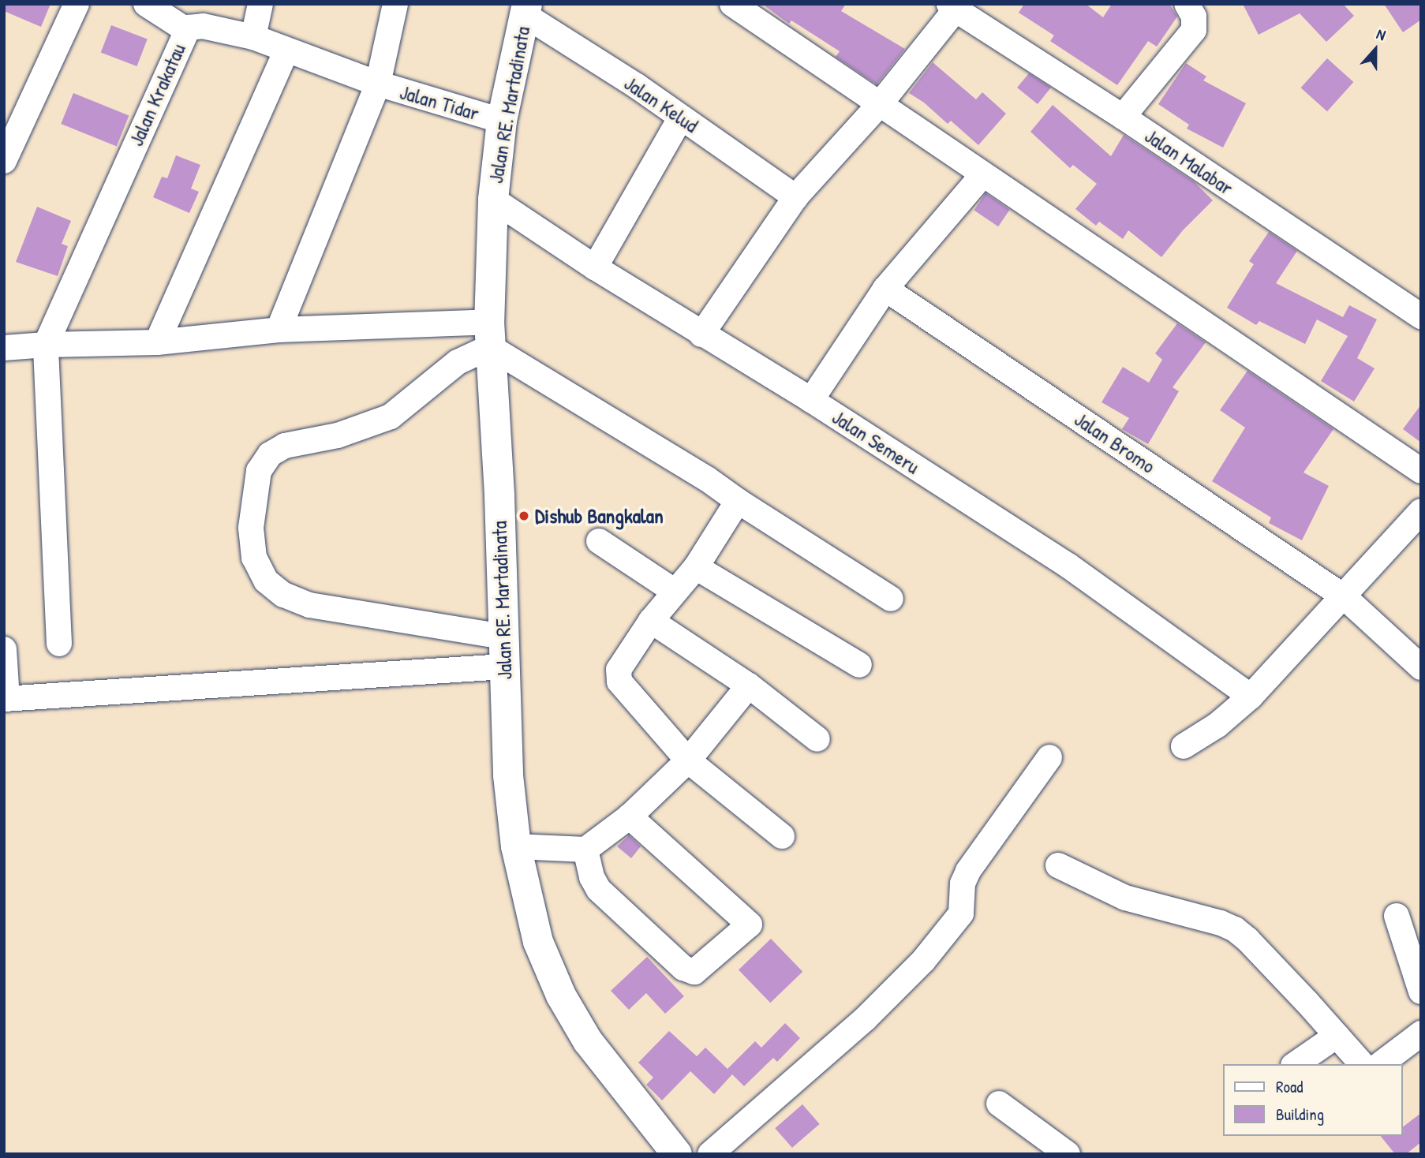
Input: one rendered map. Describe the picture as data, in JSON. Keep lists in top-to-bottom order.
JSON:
{
  "streets": {
    "main road": ["Jalan RE. Martadinata"],
    "street": [
      "Jalan Krakatau",
      "Jalan Tidar",
      "Jalan Kelud",
      "Jalan Malabar",
      "Jalan Semeru",
      "Jalan Bromo"
    ]
  },
  "crossings": [
    ["Jalan Krakatau", "Jalan Tidar"],
    ["Jalan Tidar", "Jalan RE. Martadinata"],
    ["Jalan Kelud", "Jalan RE. Martadinata"],
    ["Jalan RE. Martadinata", "Jalan Semeru"]
  ],
  "places": ["Dishub Bangkalan"],
  "legend": ["Road", "Building"],
  "north": "top"
}
